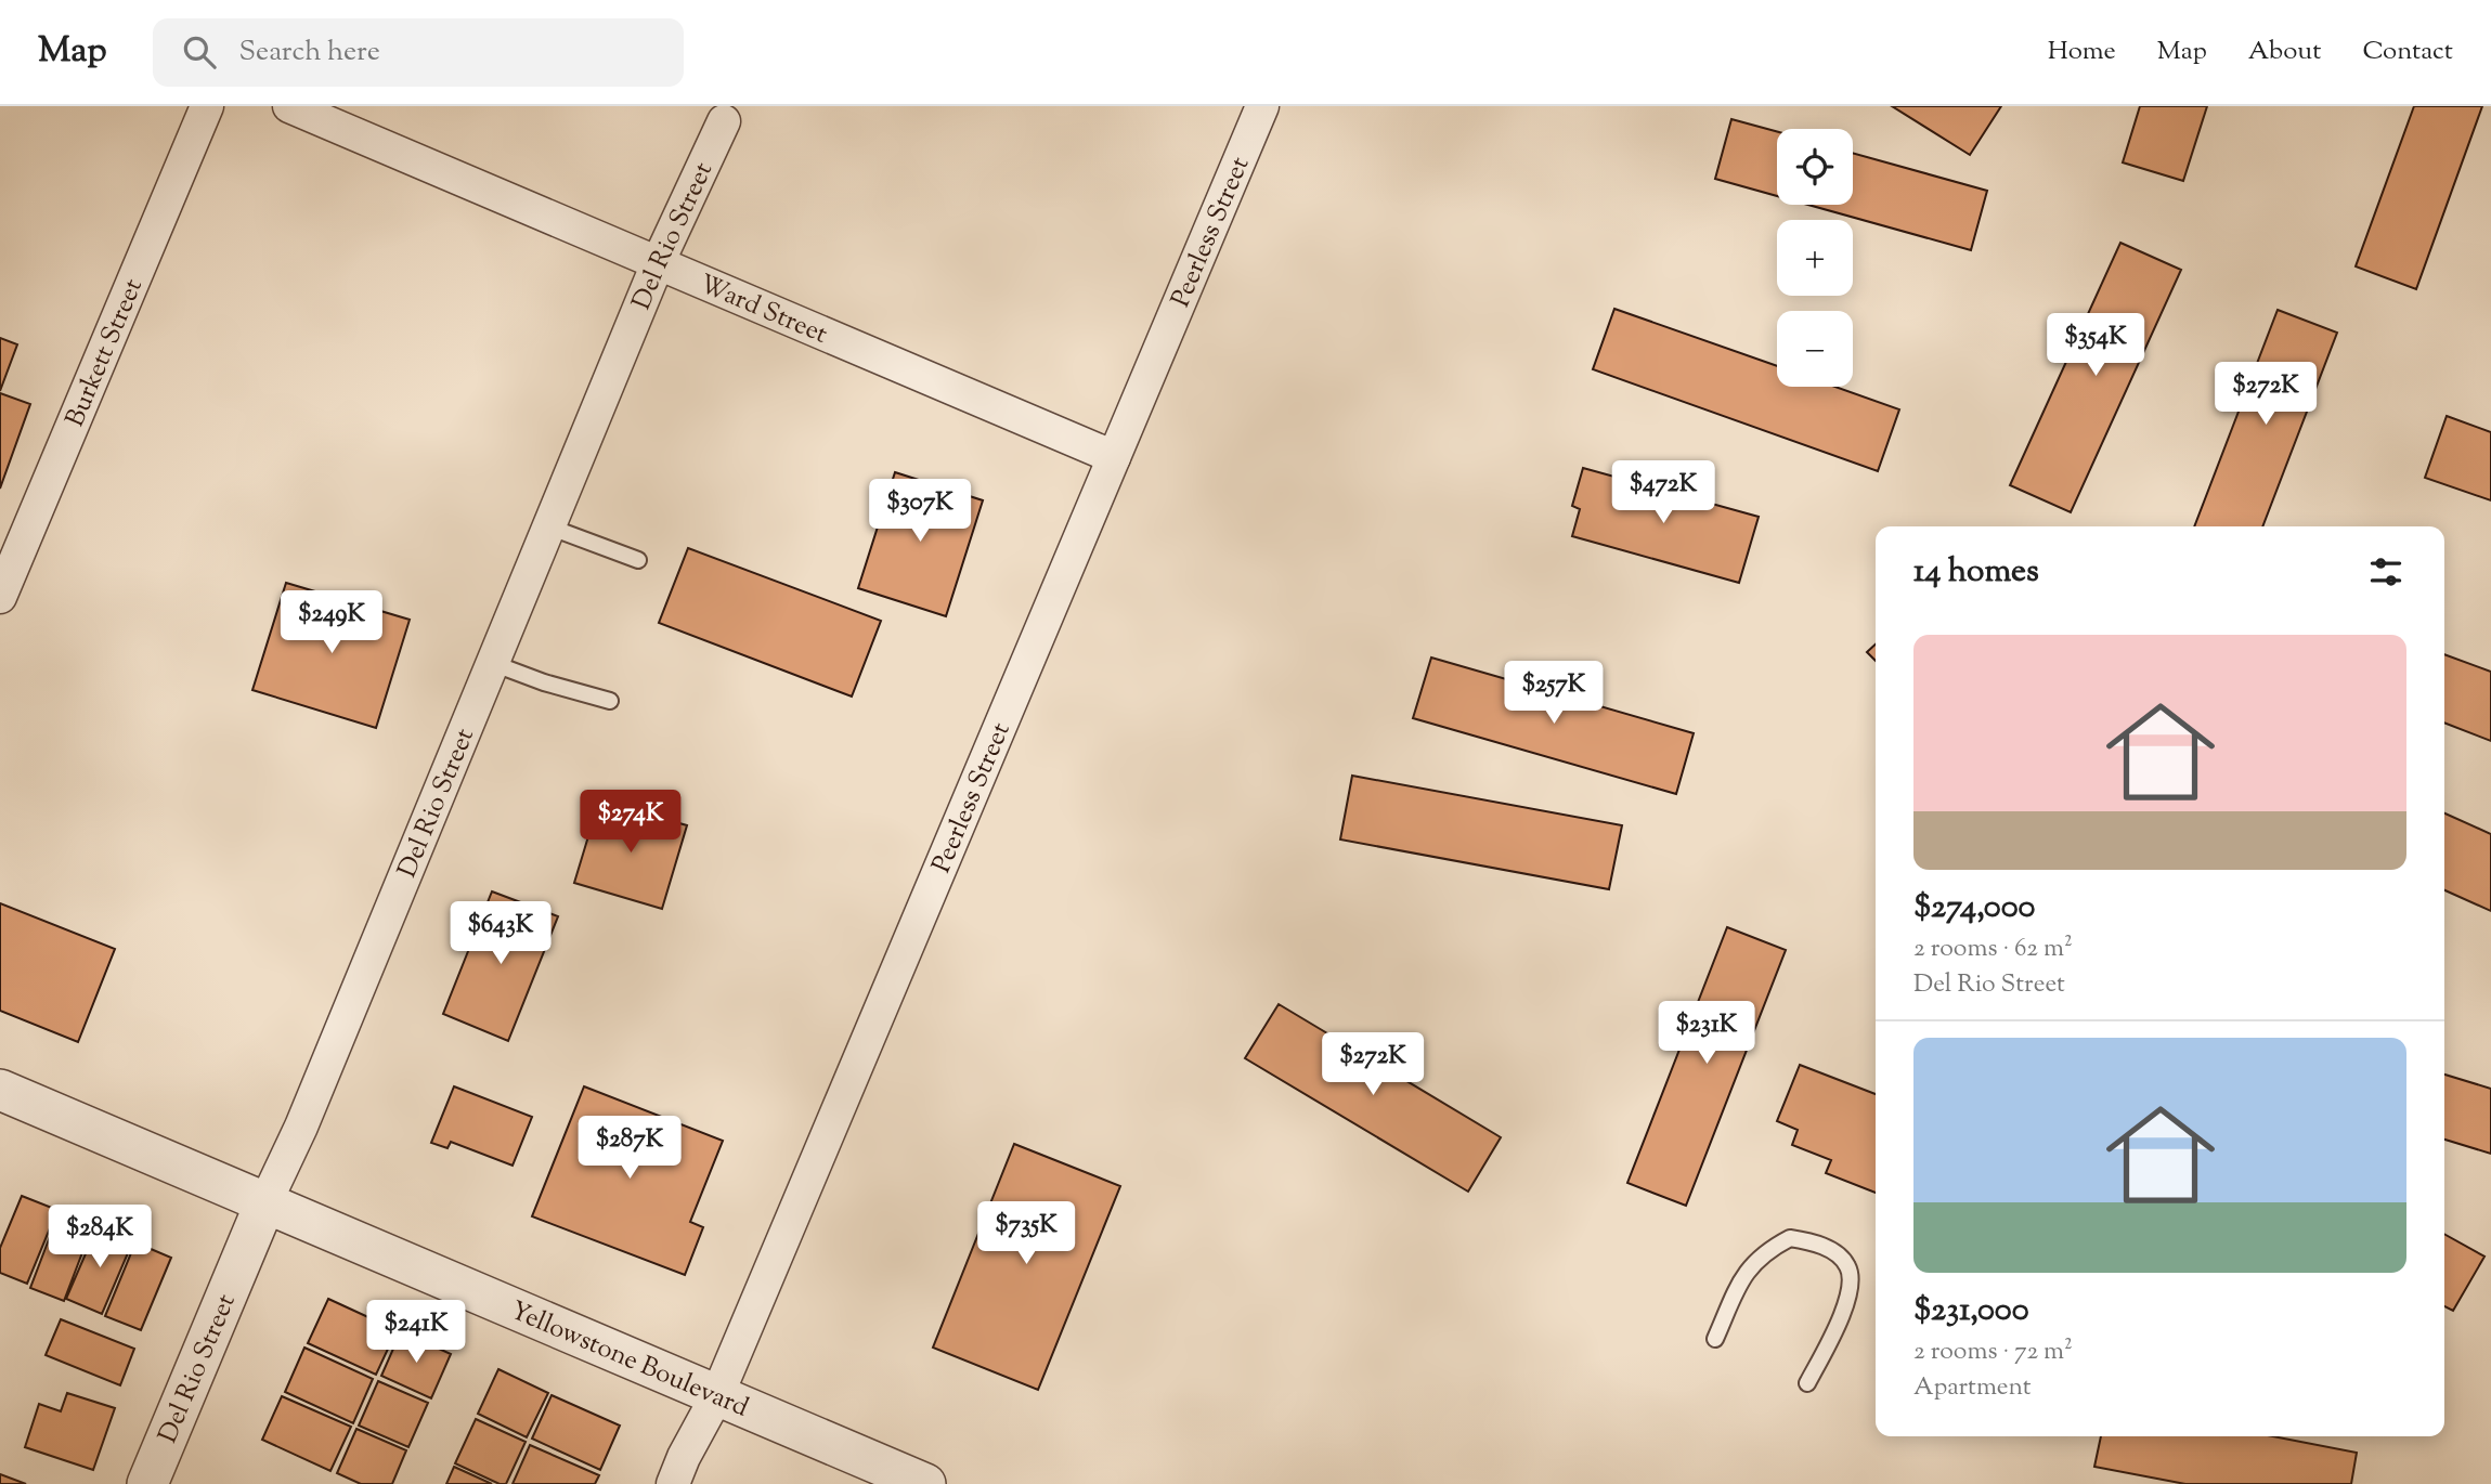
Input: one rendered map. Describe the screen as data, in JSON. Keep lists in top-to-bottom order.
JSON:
{
  "streets": {
    "street": [
      "Peerless Street",
      "Del Rio Street",
      "Ward Street",
      "Burkett Street",
      "Yellowstone Boulevard"
    ]
  },
  "crossings": [
    ["Peerless Street", "Ward Street"],
    ["Peerless Street", "Yellowstone Boulevard"],
    ["Del Rio Street", "Ward Street"],
    ["Del Rio Street", "Yellowstone Boulevard"]
  ],
  "page": {
    "header": "Map",
    "search": "Search here",
    "nav": [
      "Home",
      "Map",
      "About",
      "Contact"
    ],
    "map_buttons": ["+", "−"],
    "price": [
      "$354K",
      "$272K",
      "$472K",
      "$307K",
      "$249K",
      "$257K",
      "$274K",
      "$643K",
      "$231K",
      "$272K",
      "$287K",
      "$735K",
      "$284K",
      "$241K"
    ],
    "heading": "14 homes",
    "list": [
      {
        "name": "$274,000",
        "note": "2 rooms · 62 m² · Del Rio Street"
      },
      {
        "name": "$231,000",
        "note": "2 rooms · 72 m² · Apartment"
      }
    ]
  }
}
